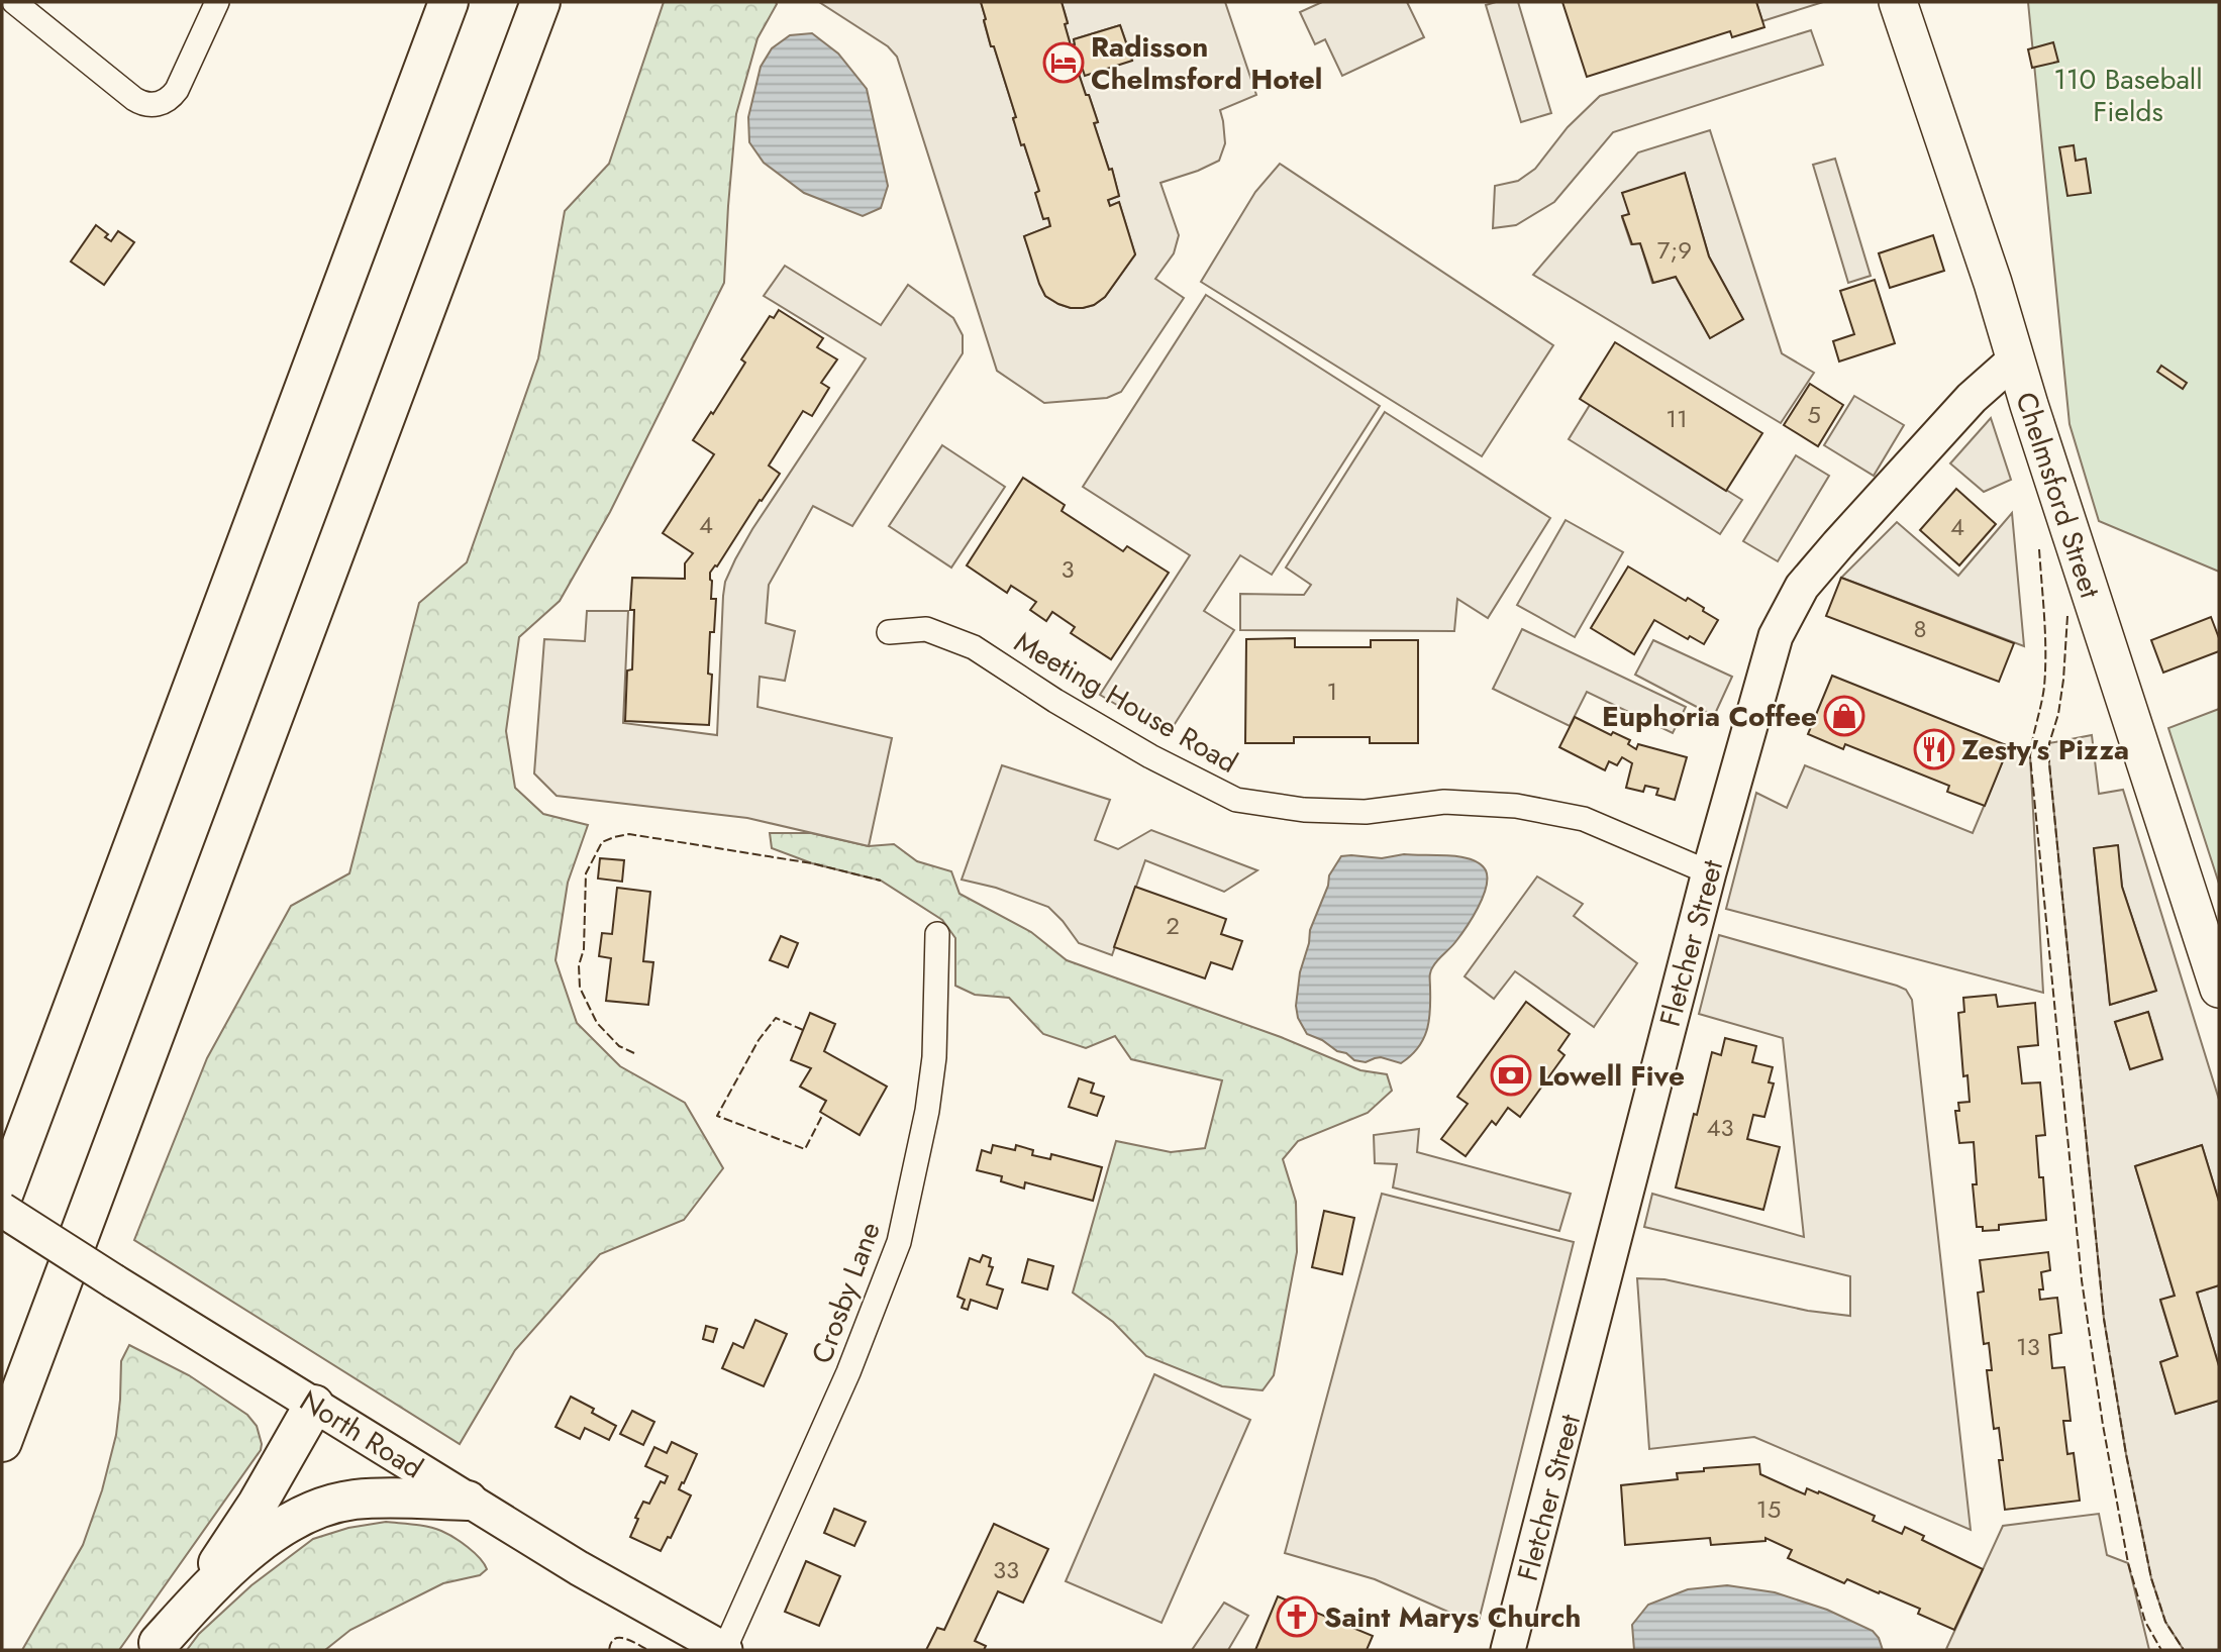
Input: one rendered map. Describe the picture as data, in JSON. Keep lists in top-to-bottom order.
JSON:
{
  "streets": {
    "main road": ["Chelmsford Street"],
    "street": [
      "Meeting House Road",
      "Fletcher Street",
      "Crosby Lane",
      "North Road"
    ]
  },
  "crossings": [
    ["Chelmsford Street", "Fletcher Street"],
    ["Meeting House Road", "Fletcher Street"],
    ["Crosby Lane", "North Road"]
  ],
  "parks": ["110 Baseball Fields"],
  "places": {
    "hotel": ["Radisson Chelmsford Hotel"],
    "shop": ["Euphoria Coffee"],
    "restaurant": ["Zesty's Pizza"],
    "bank": ["Lowell Five"],
    "church": ["Saint Marys Church"]
  },
  "house_numbers": [
    "7;9",
    "5",
    "11",
    "4",
    "4",
    "3",
    "8",
    "1",
    "2",
    "43",
    "13",
    "15",
    "33"
  ]
}
